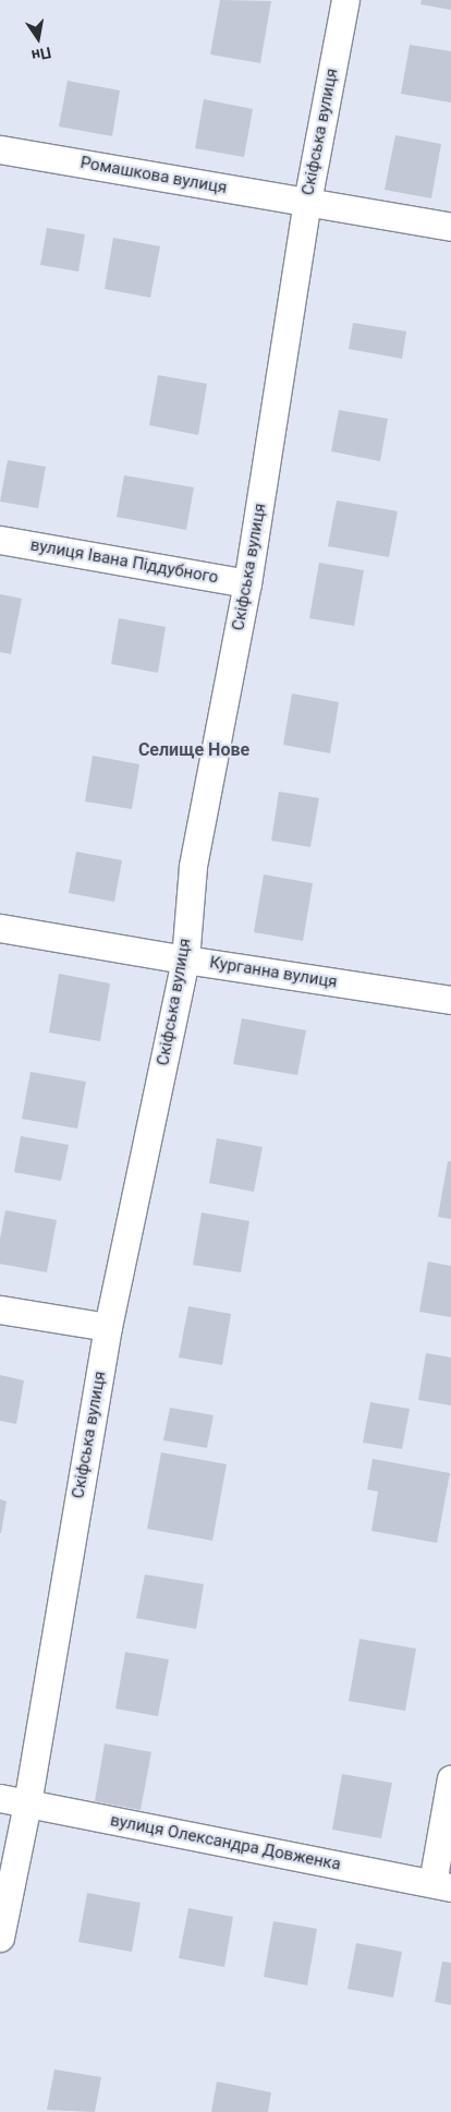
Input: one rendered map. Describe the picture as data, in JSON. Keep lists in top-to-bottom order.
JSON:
{
  "streets": {
    "street": [
      "Скіфська вулиця",
      "Ромашкова вулиця",
      "вулиця Івана Піддубного",
      "Курганна вулиця",
      "вулиця Олександра Довженка"
    ]
  },
  "crossings": [
    ["Скіфська вулиця", "Ромашкова вулиця"],
    ["Скіфська вулиця", "вулиця Івана Піддубного"],
    ["Скіфська вулиця", "Курганна вулиця"],
    ["Скіфська вулиця", "вулиця Олександра Довженка"]
  ],
  "districts": ["Селище Нове"],
  "north": "bottom"
}
